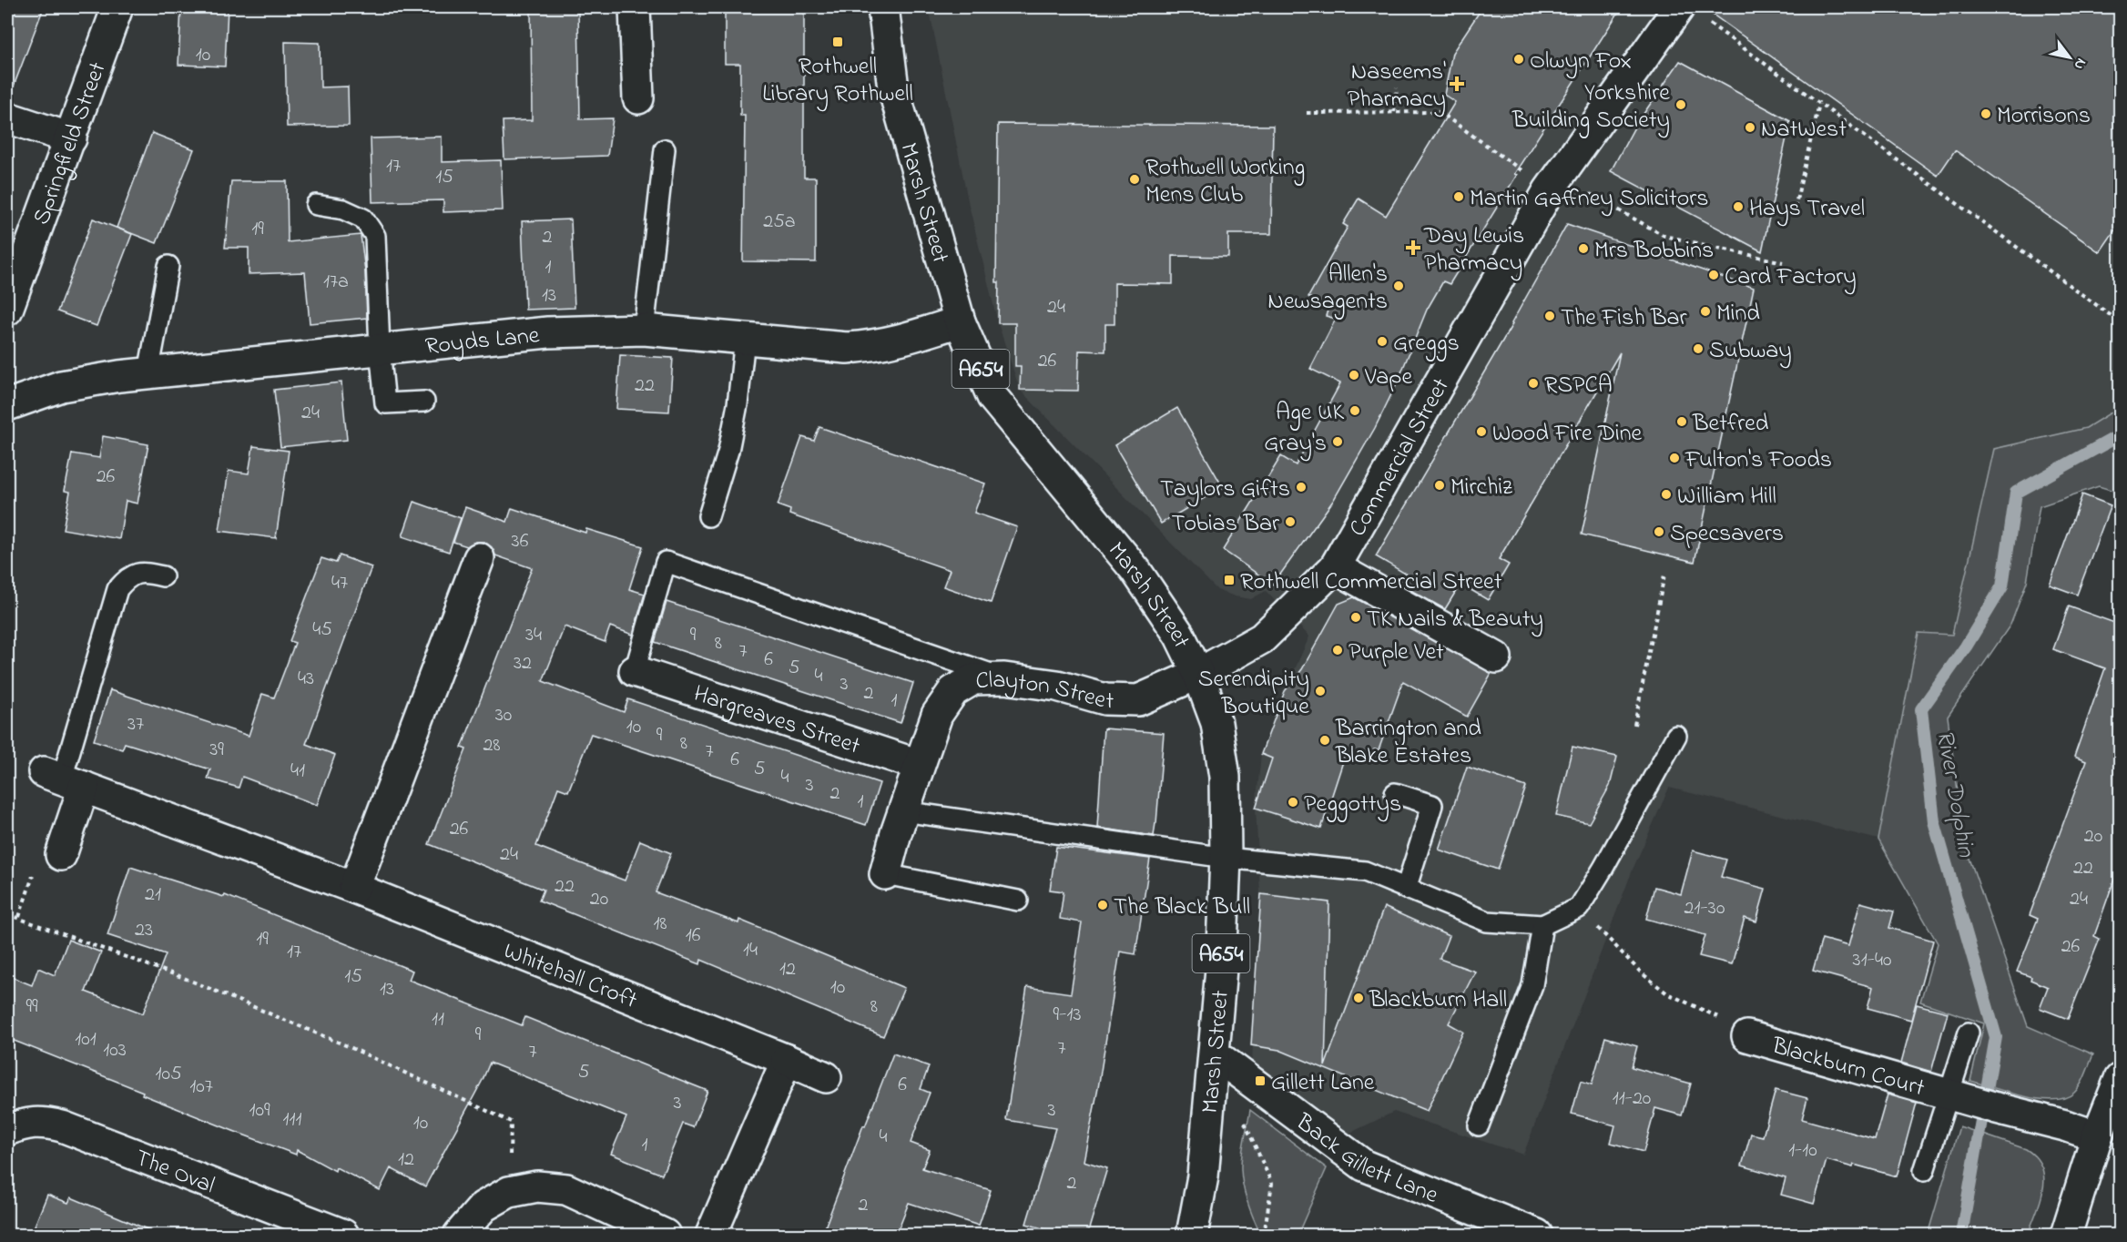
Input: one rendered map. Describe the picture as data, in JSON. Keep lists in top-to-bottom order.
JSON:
{
  "streets": {
    "street": [
      "Springfield Street",
      "Marsh Street",
      "Royds Lane",
      "A654",
      "Commercial Street",
      "Clayton Street",
      "Hargreaves Street",
      "Whitehall Croft",
      "Blackburn Court",
      "Back Gillett Lane",
      "The Oval"
    ]
  },
  "crossings": [
    ["Marsh Street", "Royds Lane"],
    ["Marsh Street", "Commercial Street"],
    ["Marsh Street", "Clayton Street"],
    ["Marsh Street", "Back Gillett Lane"],
    ["Commercial Street", "Clayton Street"],
    ["Clayton Street", "Hargreaves Street"]
  ],
  "water": ["River Dolphin"],
  "places": {
    "transit": ["Rothwell Library Rothwell", "Rothwell Commercial Street", "Gillett Lane"],
    "other": [
      "Olwyn Fox",
      "Yorkshire Building Society",
      "Morrisons",
      "NatWest",
      "Rothwell Working Mens Club",
      "Martin Gaffney Solicitors",
      "Hays Travel",
      "Mrs Bobbins",
      "Card Factory",
      "Allen's Newsagents",
      "Mind",
      "The Fish Bar",
      "Greggs",
      "Subway",
      "Vape",
      "RSPCA",
      "Age UK",
      "Betfred",
      "Wood Fire Dine",
      "Gray's",
      "Fulton's Foods",
      "Mirchiz",
      "Taylors Gifts",
      "William Hill",
      "Tobias Bar",
      "Specsavers",
      "TK Nails & Beauty",
      "Purple Vet",
      "Serendipity Boutique",
      "Barrington and Blake Estates",
      "Peggottys",
      "The Black Bull",
      "Blackburn Hall"
    ],
    "health": ["Naseems' Pharmacy", "Day Lewis Pharmacy"]
  },
  "house_numbers": [
    "10",
    "17",
    "15",
    "25a",
    "19",
    "2",
    "1",
    "17a",
    "13",
    "24",
    "26",
    "22",
    "24",
    "26",
    "36",
    "47",
    "45",
    "34",
    "9",
    "8",
    "7",
    "6",
    "32",
    "5",
    "4",
    "43",
    "3",
    "2",
    "1",
    "30",
    "37",
    "10",
    "9",
    "8",
    "28",
    "39",
    "7",
    "6",
    "5",
    "41",
    "4",
    "3",
    "2",
    "1",
    "26",
    "20",
    "24",
    "22",
    "22",
    "21",
    "20",
    "24",
    "21-30",
    "18",
    "23",
    "16",
    "19",
    "26",
    "14",
    "17",
    "31-40",
    "12",
    "15",
    "10",
    "13",
    "99",
    "8",
    "9-13",
    "11",
    "9",
    "101",
    "7",
    "103",
    "7",
    "5",
    "105",
    "6",
    "107",
    "11-20",
    "3",
    "109",
    "3",
    "111",
    "10",
    "4",
    "1",
    "1-10",
    "12",
    "2",
    "2"
  ],
  "north": "bottom right"
}
